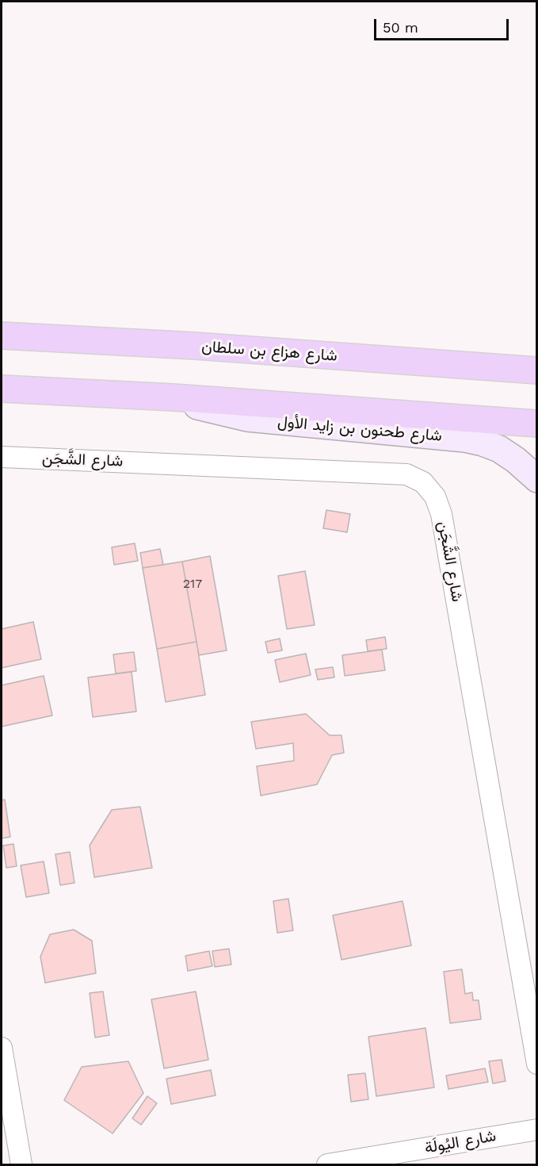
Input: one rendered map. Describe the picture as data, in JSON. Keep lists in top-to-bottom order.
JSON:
{
  "streets": {
    "main road": ["شارع هزاع بن سلطان"],
    "street": ["شارع طحنون بن زايد الأول", "شارع الشَّجَن", "شارع اليُولَة"]
  },
  "house_numbers": ["217"],
  "scale_bar": "50 m"
}
